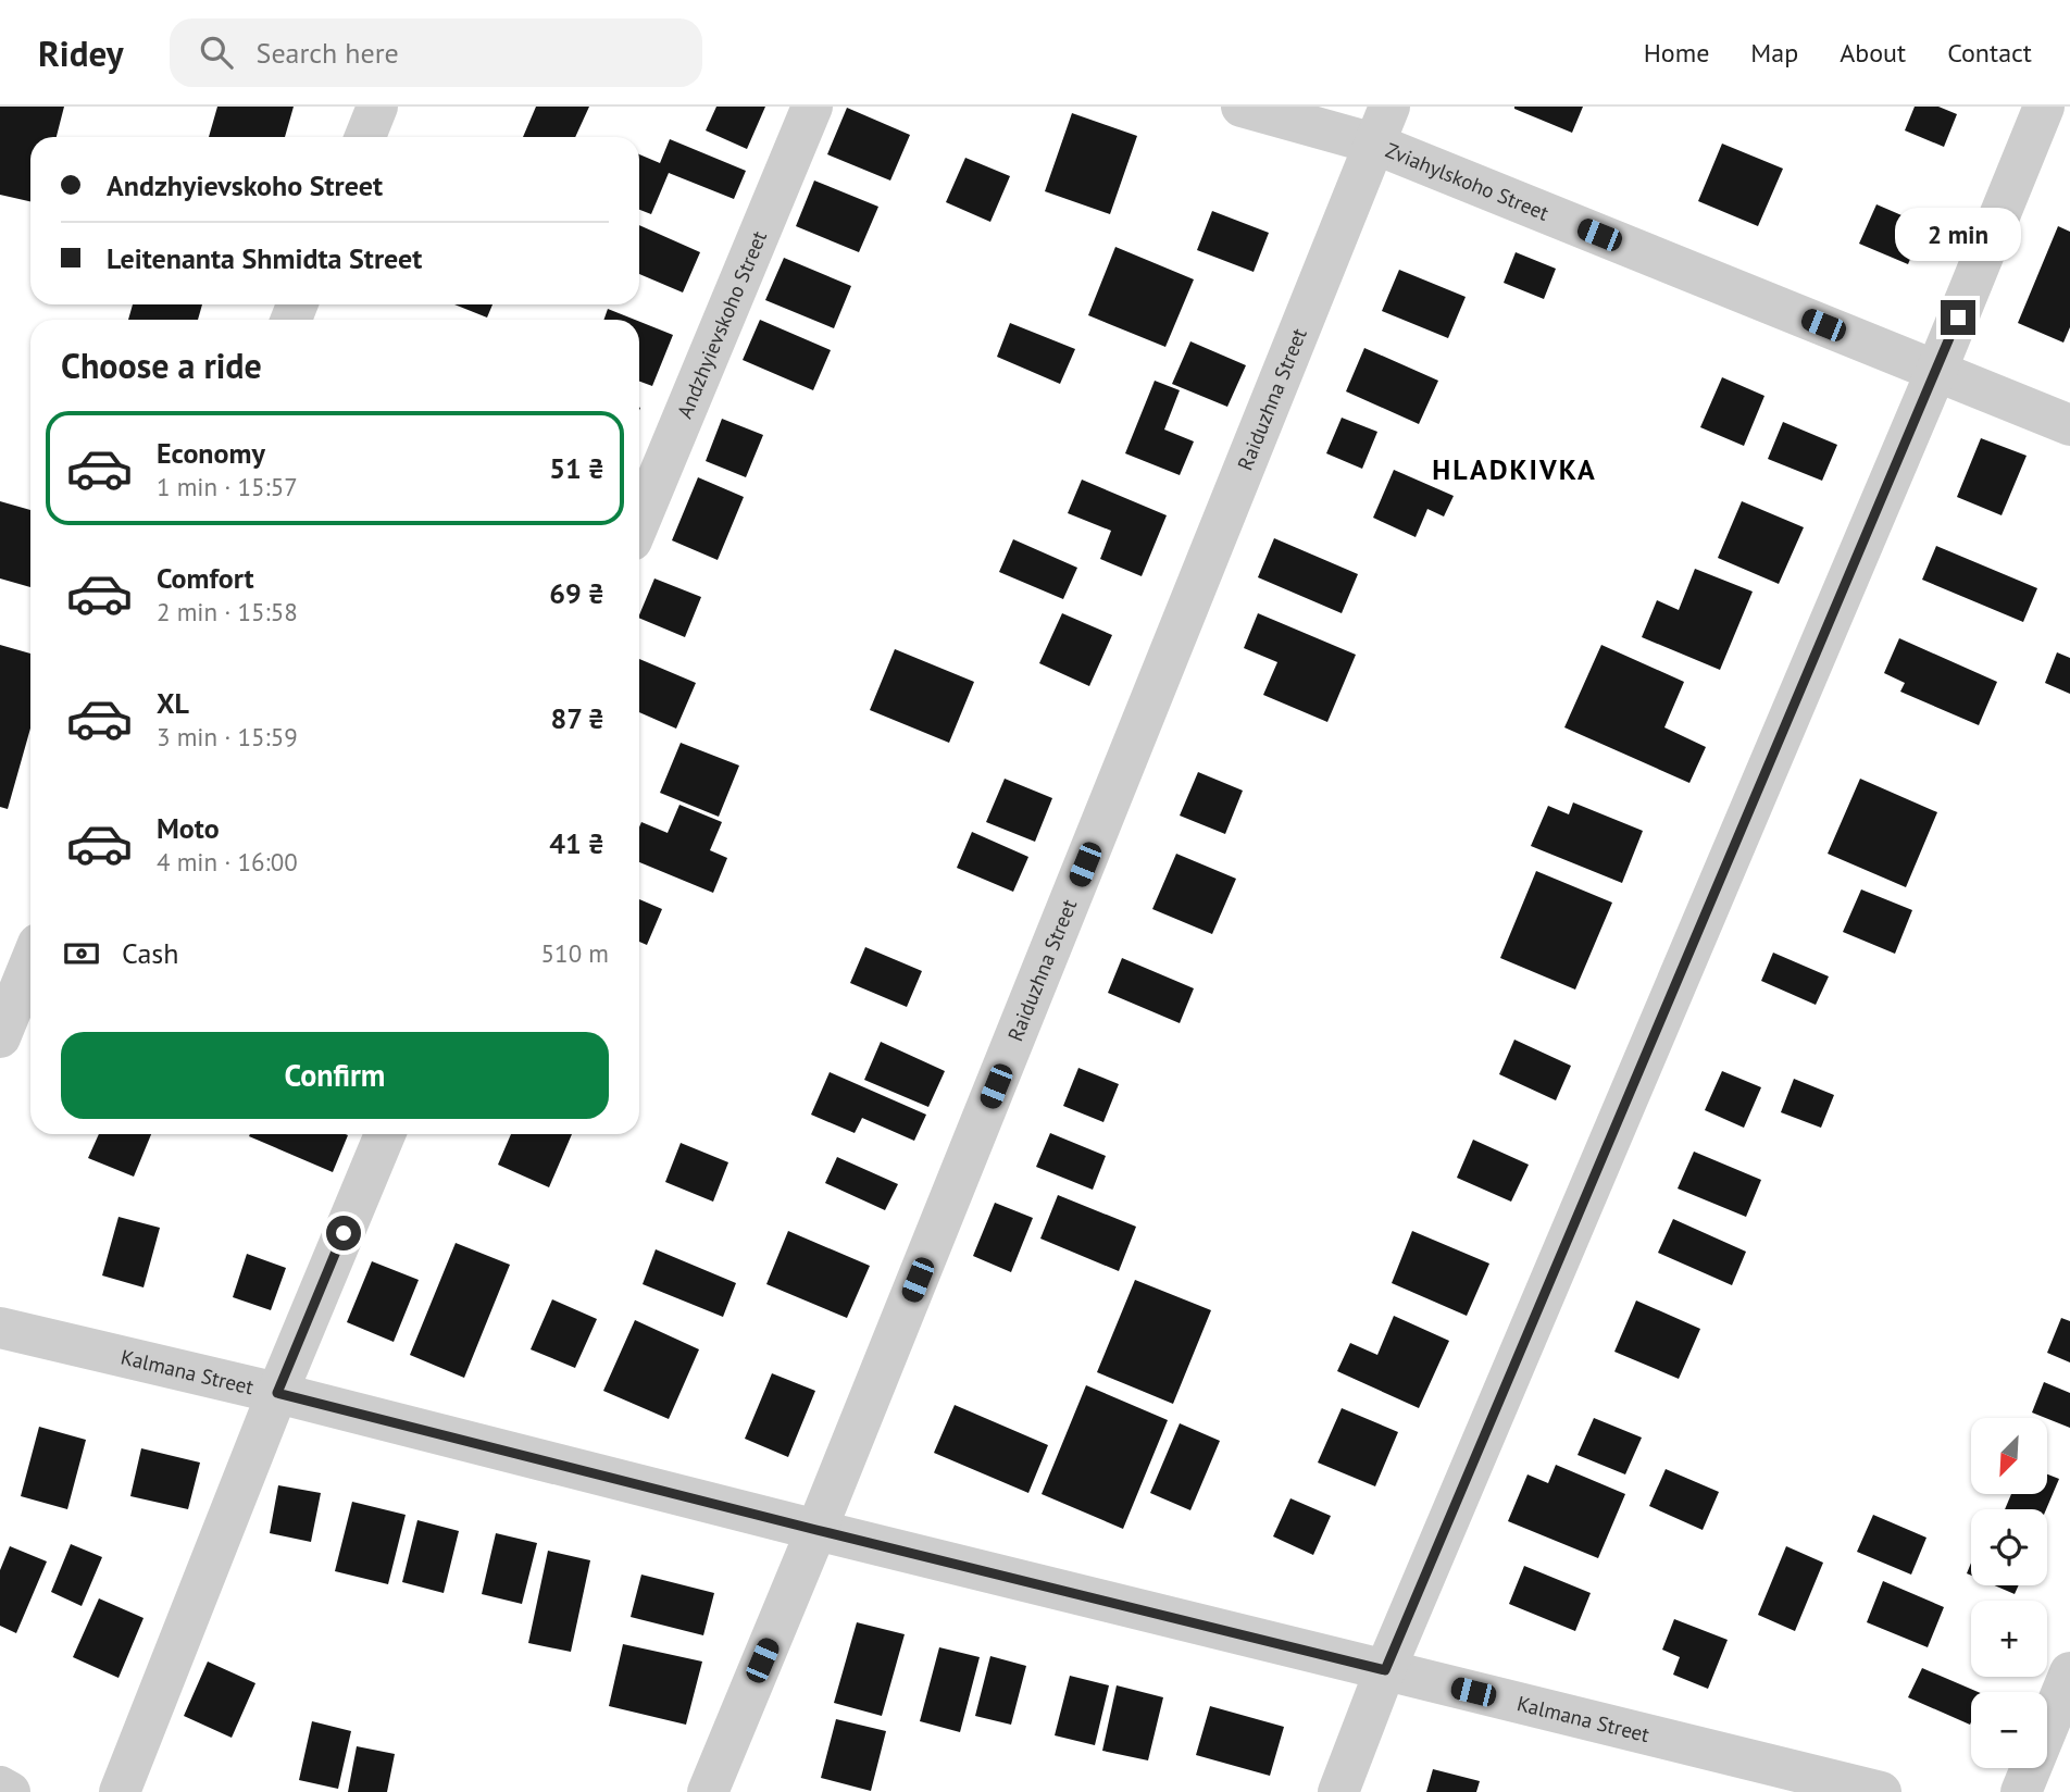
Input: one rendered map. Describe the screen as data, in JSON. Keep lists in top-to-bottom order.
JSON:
{
  "streets": {
    "street": [
      "Zviahylskoho Street",
      "Andzhyievskoho Street",
      "Raiduzhna Street",
      "Kalmana Street"
    ]
  },
  "crossings": [
    ["Zviahylskoho Street", "Raiduzhna Street"],
    ["Raiduzhna Street", "Kalmana Street"]
  ],
  "districts": ["HLADKIVKA"],
  "north": "bottom left",
  "page": {
    "header": "Ridey",
    "search": "Search here",
    "nav": [
      "Home",
      "Map",
      "About",
      "Contact"
    ],
    "banner": ["Andzhyievskoho Street", "Leitenanta Shmidta Street"],
    "bubble": "2 min",
    "heading": "Choose a ride",
    "list": [
      {
        "name": "Economy",
        "note": "1 min · 15:57",
        "value": "51 ₴"
      },
      {
        "name": "Comfort",
        "note": "2 min · 15:58",
        "value": "69 ₴"
      },
      {
        "name": "XL",
        "note": "3 min · 15:59",
        "value": "87 ₴"
      },
      {
        "name": "Moto",
        "note": "4 min · 16:00",
        "value": "41 ₴"
      }
    ],
    "pay": ["Cash", "510 m"],
    "buttons": "Confirm",
    "map_buttons": ["+", "−"]
  }
}
